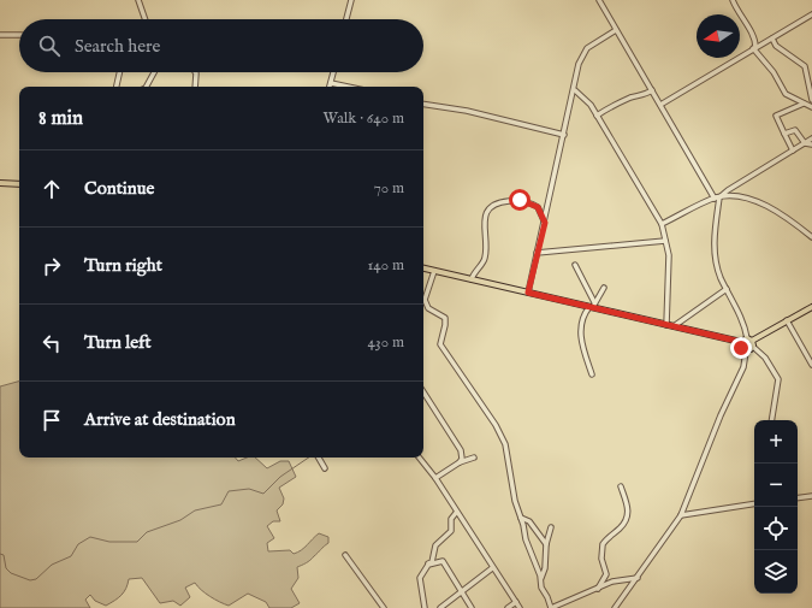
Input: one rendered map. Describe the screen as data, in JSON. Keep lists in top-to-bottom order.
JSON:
{
  "north": "left",
  "page": {
    "search": "Search here",
    "heading": ["8 min", "Walk · 640 m"],
    "list": [
      ["Continue", "70 m"],
      ["Turn right", "140 m"],
      ["Turn left", "430 m"],
      "Arrive at destination"
    ],
    "map_buttons": ["+", "−"]
  }
}
